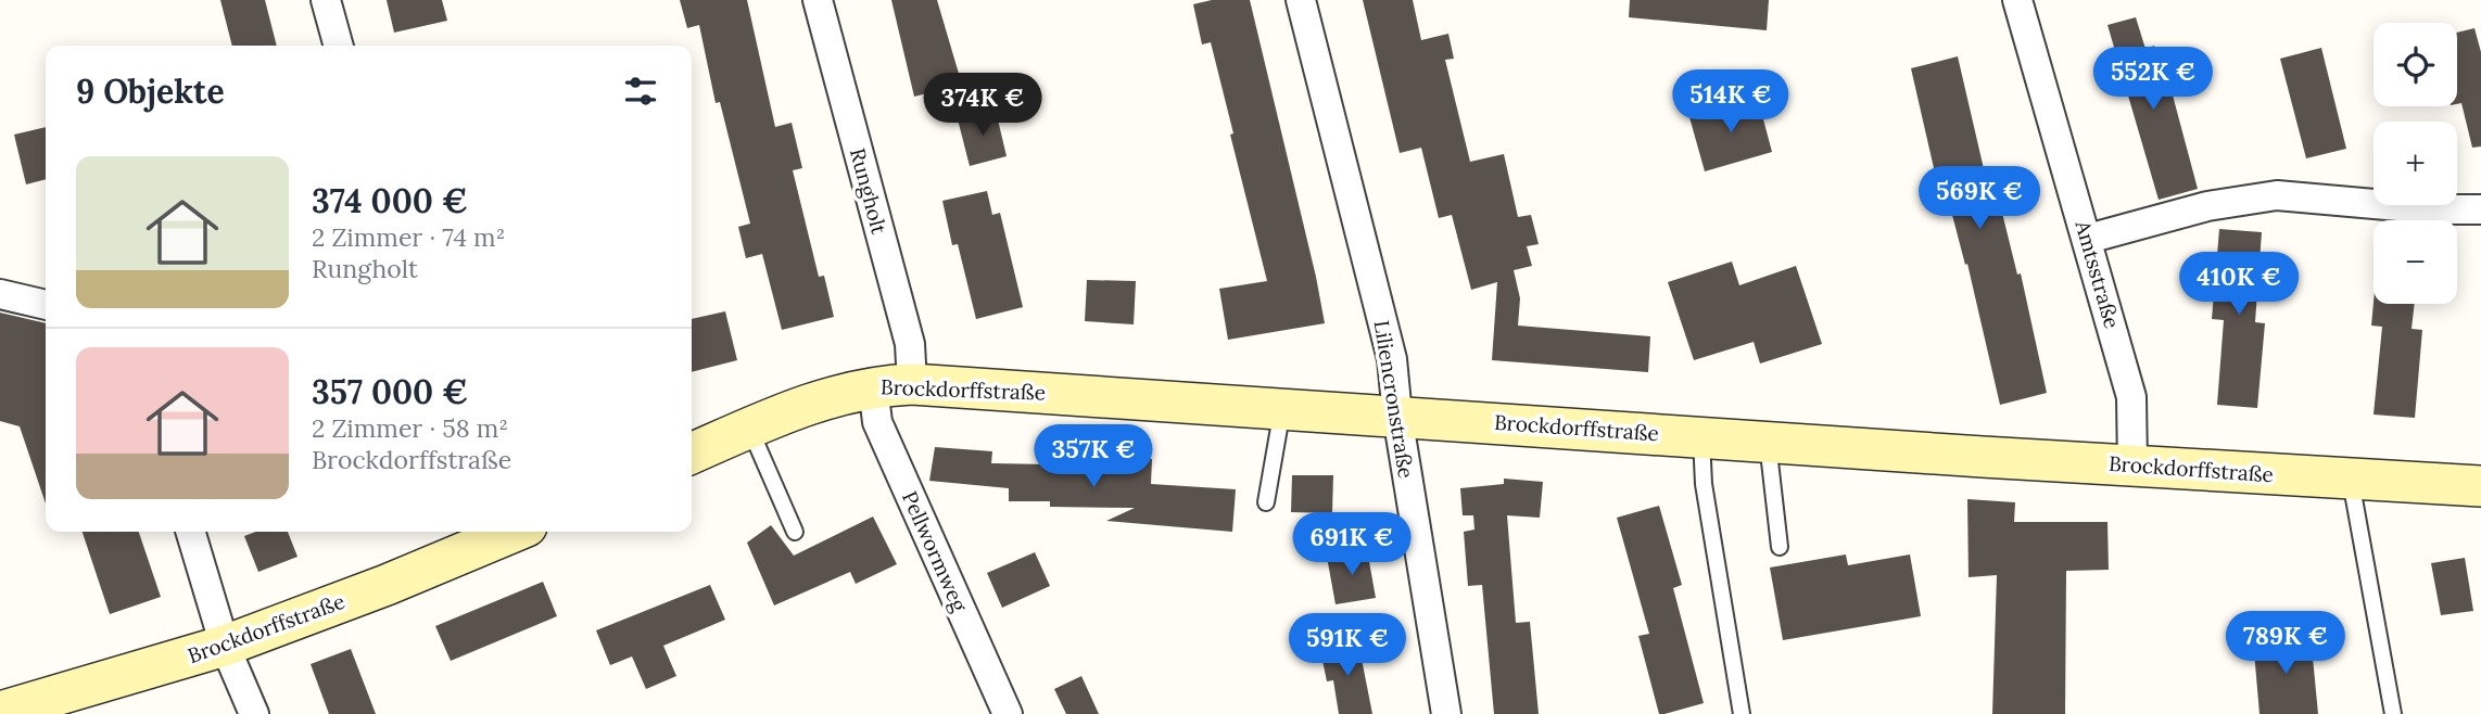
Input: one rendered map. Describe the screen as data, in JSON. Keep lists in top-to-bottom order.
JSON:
{
  "streets": {
    "street": [
      "Rungholt",
      "Amtsstraße",
      "Brockdorffstraße",
      "Liliencronstraße",
      "Pellwormweg"
    ]
  },
  "crossings": [
    ["Rungholt", "Brockdorffstraße"],
    ["Amtsstraße", "Brockdorffstraße"],
    ["Brockdorffstraße", "Liliencronstraße"],
    ["Brockdorffstraße", "Pellwormweg"]
  ],
  "page": {
    "map_buttons": ["+", "−"],
    "heading": "9 Objekte",
    "price": [
      "552K €",
      "514K €",
      "374K €",
      "569K €",
      "410K €",
      "357K €",
      "691K €",
      "789K €",
      "591K €"
    ],
    "list": [
      {
        "name": "374 000 €",
        "note": "2 Zimmer · 74 m² · Rungholt"
      },
      {
        "name": "357 000 €",
        "note": "2 Zimmer · 58 m² · Brockdorffstraße"
      }
    ]
  }
}
